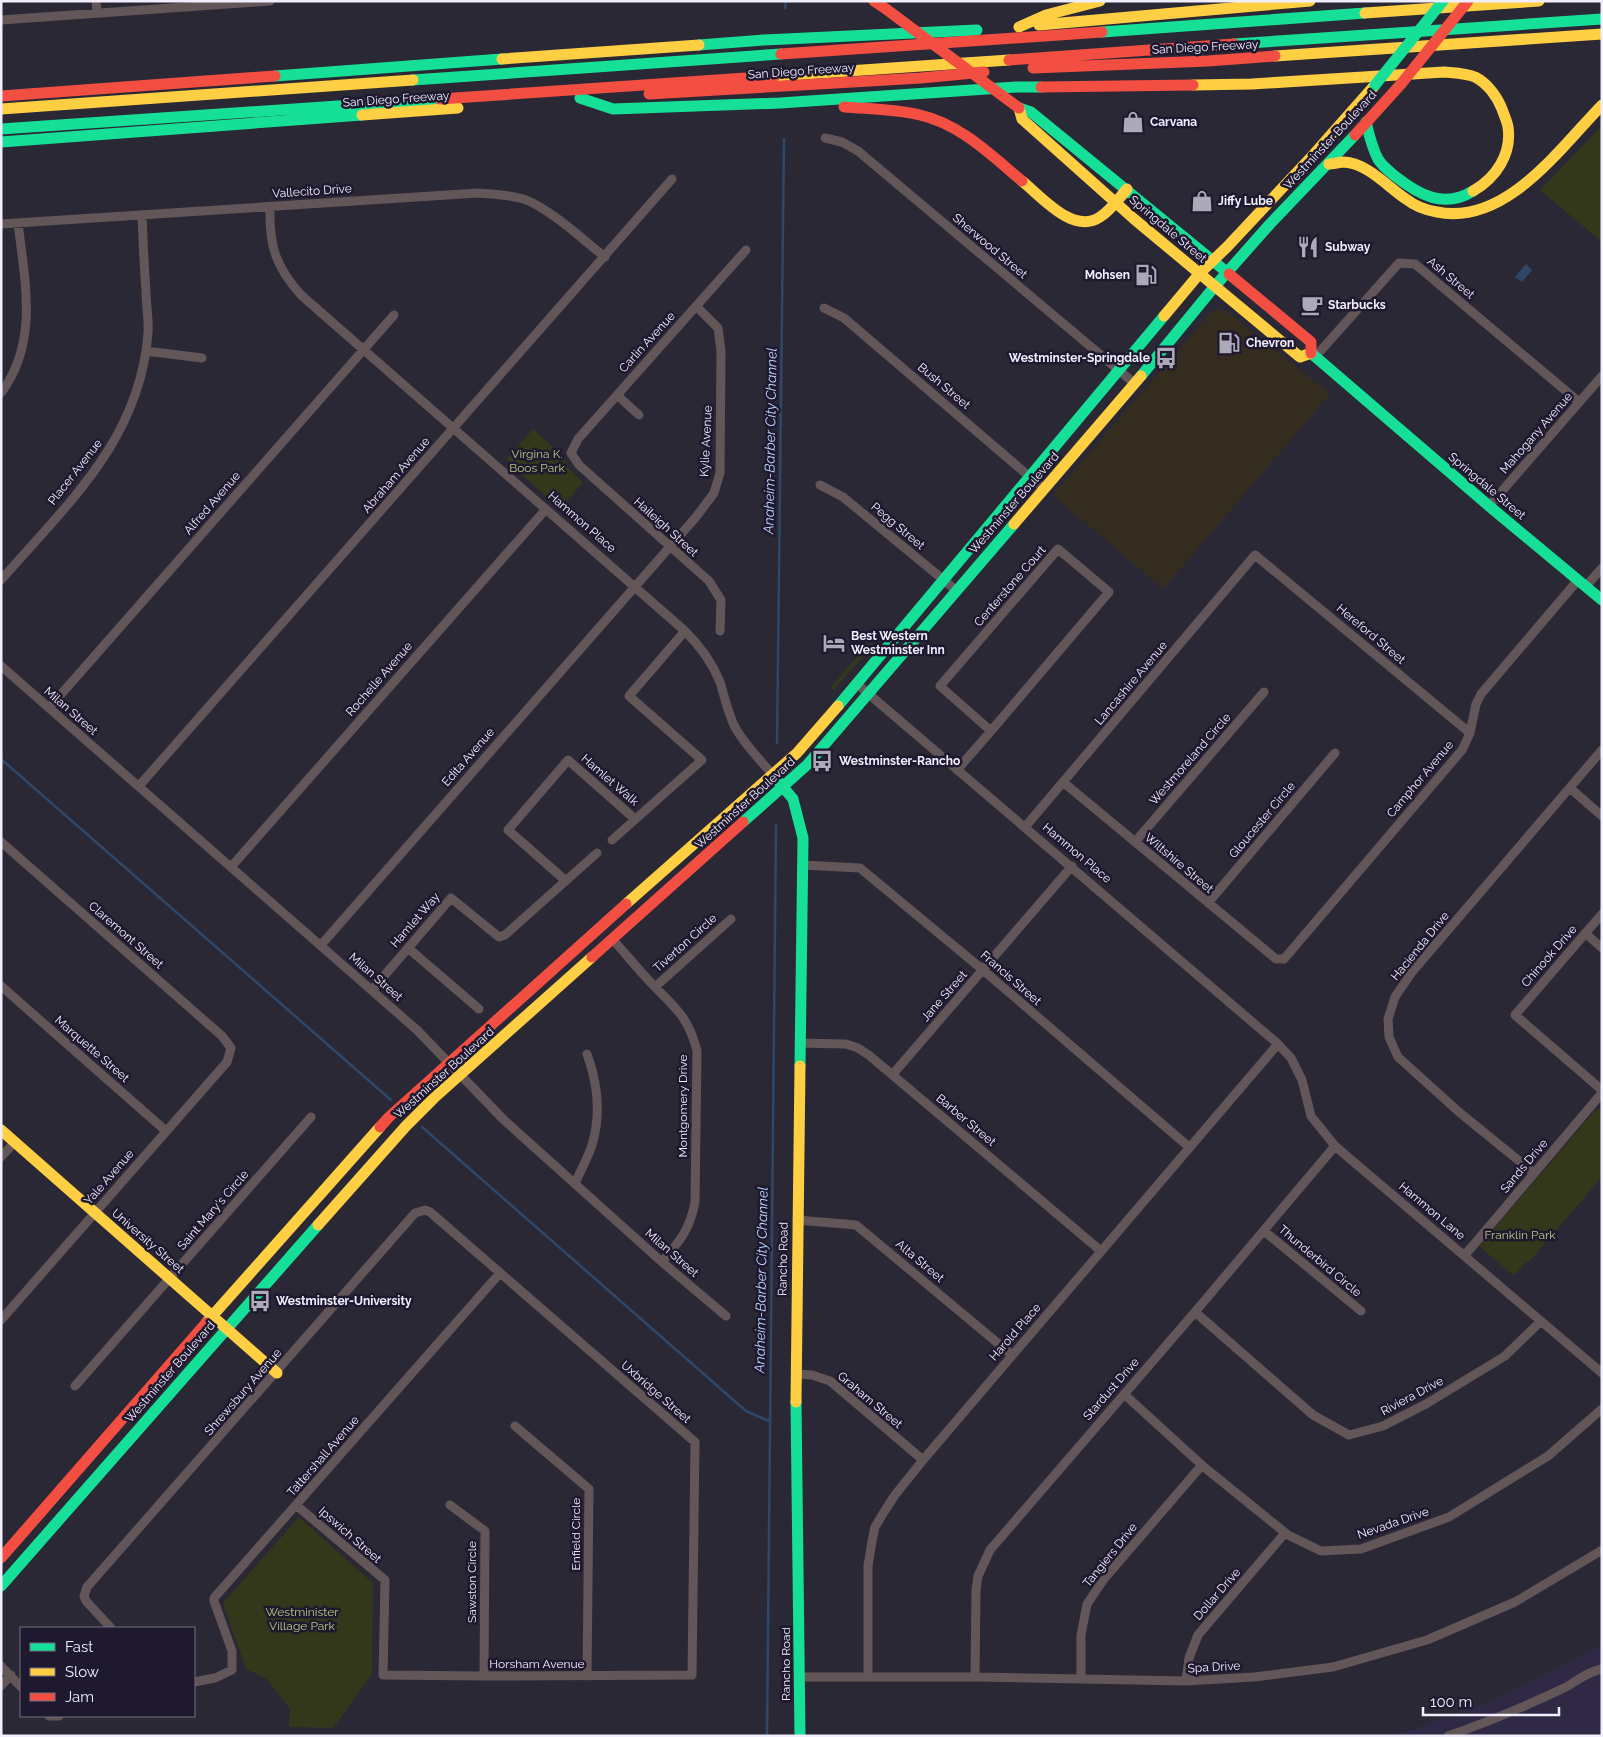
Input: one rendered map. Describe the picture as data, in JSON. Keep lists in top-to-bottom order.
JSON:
{
  "streets": {
    "main road": [
      "San Diego Freeway",
      "Westminster Boulevard",
      "Springdale Street",
      "Hammon Place",
      "University Street",
      "Rancho Road"
    ],
    "street": [
      "Vallecito Drive",
      "Sherwood Street",
      "Ash Street",
      "Carlin Avenue",
      "Bush Street",
      "Mahogany Avenue",
      "Kylie Avenue",
      "Placer Avenue",
      "Abraham Avenue",
      "Alfred Avenue",
      "Pegg Street",
      "Haileigh Street",
      "Centerstone Court",
      "Hereford Street",
      "Rochelle Avenue",
      "Lancashire Avenue",
      "Milan Street",
      "Edita Avenue",
      "Westmoreland Circle",
      "Camphor Avenue",
      "Hamlet Walk",
      "Gloucester Circle",
      "Wiltshire Street",
      "Hamlet Way",
      "Claremont Street",
      "Tiverton Circle",
      "Hacienda Drive",
      "Chinook Drive",
      "Francis Street",
      "Jane Street",
      "Marquette Street",
      "Montgomery Drive",
      "Barber Street",
      "Sands Drive",
      "Yale Avenue",
      "Saint Mary's Circle",
      "Hammon Lane",
      "Alta Street",
      "Thunderbird Circle",
      "Harold Place",
      "Stardust Drive",
      "Shrewsbury Avenue",
      "Uxbridge Street",
      "Riviera Drive",
      "Graham Street",
      "Tattershall Avenue",
      "Nevada Drive",
      "Enfield Circle",
      "Ipswich Street",
      "Tangiers Drive",
      "Sawston Circle",
      "Dollar Drive",
      "Horsham Avenue",
      "Spa Drive"
    ]
  },
  "crossings": [
    ["Westminster Boulevard", "Springdale Street"],
    ["Westminster Boulevard", "Sherwood Street"],
    ["Westminster Boulevard", "Bush Street"],
    ["Westminster Boulevard", "Hammon Place"],
    ["Westminster Boulevard", "Pegg Street"],
    ["Westminster Boulevard", "Milan Street"],
    ["Westminster Boulevard", "Montgomery Drive"],
    ["Westminster Boulevard", "University Street"],
    ["Westminster Boulevard", "Rancho Road"],
    ["Vallecito Drive", "Placer Avenue"],
    ["Vallecito Drive", "Abraham Avenue"],
    ["Vallecito Drive", "Hammon Place"],
    ["Springdale Street", "Ash Street"],
    ["Springdale Street", "Mahogany Avenue"],
    ["Springdale Street", "Camphor Avenue"],
    ["Ash Street", "Mahogany Avenue"],
    ["Carlin Avenue", "Kylie Avenue"],
    ["Carlin Avenue", "Haileigh Street"],
    ["Kylie Avenue", "Hammon Place"],
    ["Kylie Avenue", "Haileigh Street"],
    ["Kylie Avenue", "Edita Avenue"],
    ["Abraham Avenue", "Hammon Place"],
    ["Abraham Avenue", "Milan Street"],
    ["Alfred Avenue", "Hammon Place"],
    ["Alfred Avenue", "Milan Street"],
    ["Hammon Place", "Centerstone Court"],
    ["Hammon Place", "Rochelle Avenue"],
    ["Hammon Place", "Lancashire Avenue"],
    ["Hammon Place", "Edita Avenue"],
    ["Hammon Place", "Jane Street"],
    ["Hammon Place", "Hammon Lane"],
    ["Hammon Place", "Rancho Road"],
    ["Hammon Place", "Harold Place"],
    ["Hereford Street", "Lancashire Avenue"],
    ["Hereford Street", "Camphor Avenue"],
    ["Rochelle Avenue", "Milan Street"],
    ["Lancashire Avenue", "Wiltshire Street"],
    ["Milan Street", "Edita Avenue"],
    ["Milan Street", "Hamlet Way"],
    ["Milan Street", "Montgomery Drive"],
    ["Westmoreland Circle", "Wiltshire Street"],
    ["Camphor Avenue", "Wiltshire Street"],
    ["Hamlet Walk", "Hamlet Way"],
    ["Gloucester Circle", "Wiltshire Street"],
    ["Claremont Street", "Yale Avenue"],
    ["Tiverton Circle", "Montgomery Drive"],
    ["Hacienda Drive", "Sands Drive"],
    ["Chinook Drive", "Sands Drive"],
    ["Francis Street", "Jane Street"],
    ["Francis Street", "Rancho Road"],
    ["Francis Street", "Harold Place"],
    ["Jane Street", "Barber Street"],
    ["Marquette Street", "Yale Avenue"],
    ["Barber Street", "Rancho Road"],
    ["Barber Street", "Harold Place"],
    ["Sands Drive", "Hammon Lane"],
    ["Yale Avenue", "University Street"],
    ["Saint Mary's Circle", "University Street"],
    ["Hammon Lane", "Harold Place"],
    ["Hammon Lane", "Stardust Drive"],
    ["Hammon Lane", "Riviera Drive"],
    ["University Street", "Shrewsbury Avenue"],
    ["Rancho Road", "Alta Street"],
    ["Rancho Road", "Graham Street"],
    ["Rancho Road", "Spa Drive"],
    ["Alta Street", "Harold Place"],
    ["Thunderbird Circle", "Stardust Drive"],
    ["Harold Place", "Graham Street"],
    ["Harold Place", "Spa Drive"],
    ["Stardust Drive", "Riviera Drive"],
    ["Stardust Drive", "Nevada Drive"],
    ["Stardust Drive", "Spa Drive"],
    ["Shrewsbury Avenue", "Uxbridge Street"],
    ["Uxbridge Street", "Tattershall Avenue"],
    ["Uxbridge Street", "Horsham Avenue"],
    ["Tattershall Avenue", "Ipswich Street"],
    ["Nevada Drive", "Tangiers Drive"],
    ["Nevada Drive", "Dollar Drive"],
    ["Enfield Circle", "Horsham Avenue"],
    ["Ipswich Street", "Horsham Avenue"],
    ["Tangiers Drive", "Spa Drive"],
    ["Sawston Circle", "Horsham Avenue"],
    ["Dollar Drive", "Spa Drive"]
  ],
  "water": ["Anaheim-Barber City Channel"],
  "parks": ["Virgina K. Boos Park", "Franklin Park", "Westminister Village Park"],
  "places": {
    "shop": ["Carvana", "Jiffy Lube"],
    "restaurant": ["Subway"],
    "fuel station": ["Mohsen", "Chevron"],
    "cafe": ["Starbucks"],
    "bus stop": ["Westminster-Springdale", "Westminster-Rancho", "Westminster-University"],
    "hotel": ["Best Western Westminster Inn"]
  },
  "legend": ["Fast", "Slow", "Jam"],
  "scale_bar": "100 m"
}
